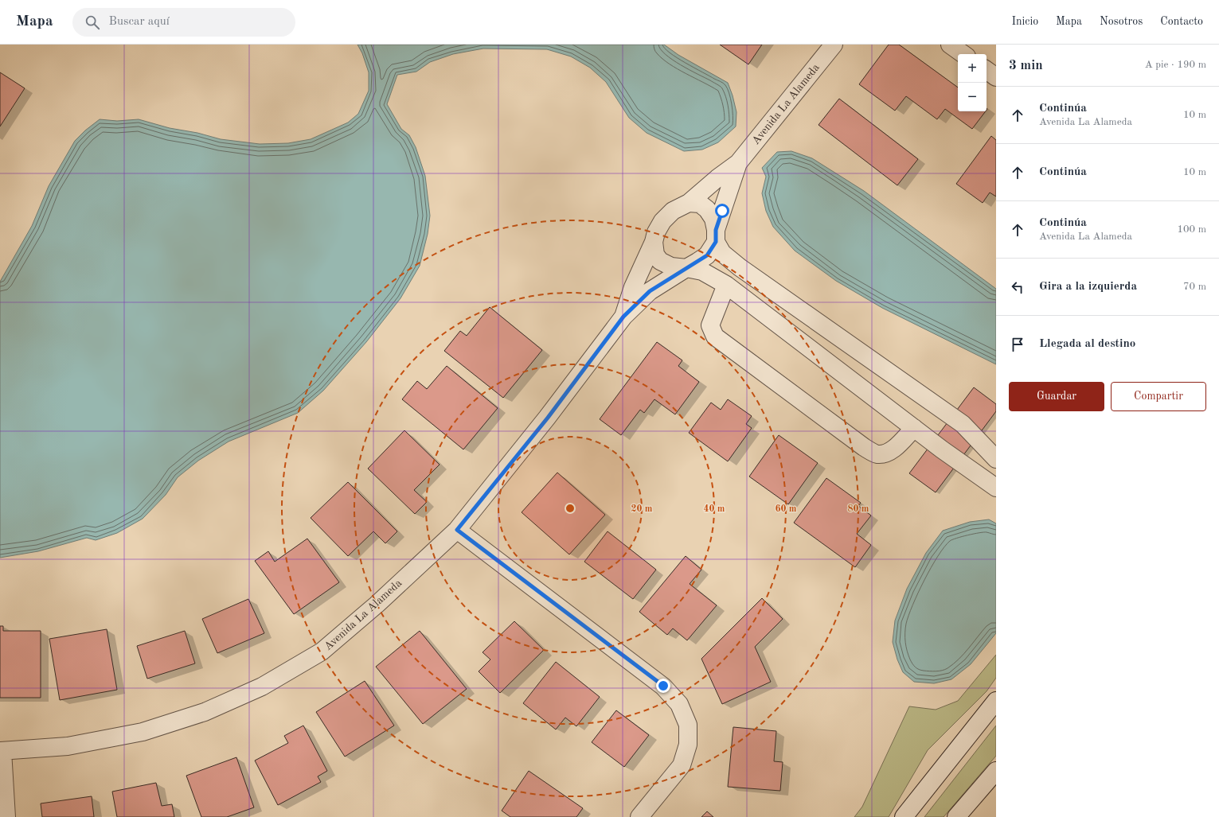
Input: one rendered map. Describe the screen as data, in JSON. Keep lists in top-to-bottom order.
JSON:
{
  "streets": {
    "street": ["Avenida La Alameda"]
  },
  "page": {
    "header": "Mapa",
    "search": "Buscar aquí",
    "nav": [
      "Inicio",
      "Mapa",
      "Nosotros",
      "Contacto"
    ],
    "heading": ["3 min", "A pie · 190 m"],
    "map_buttons": ["+", "−"],
    "list": [
      ["Continúa", "Avenida La Alameda", "10 m"],
      ["Continúa", "10 m"],
      ["Continúa", "Avenida La Alameda", "100 m"],
      ["Gira a la izquierda", "70 m"],
      "Llegada al destino"
    ],
    "buttons": ["Guardar", "Compartir"]
  },
  "rings": [
    "20 m",
    "40 m",
    "60 m",
    "80 m"
  ]
}
